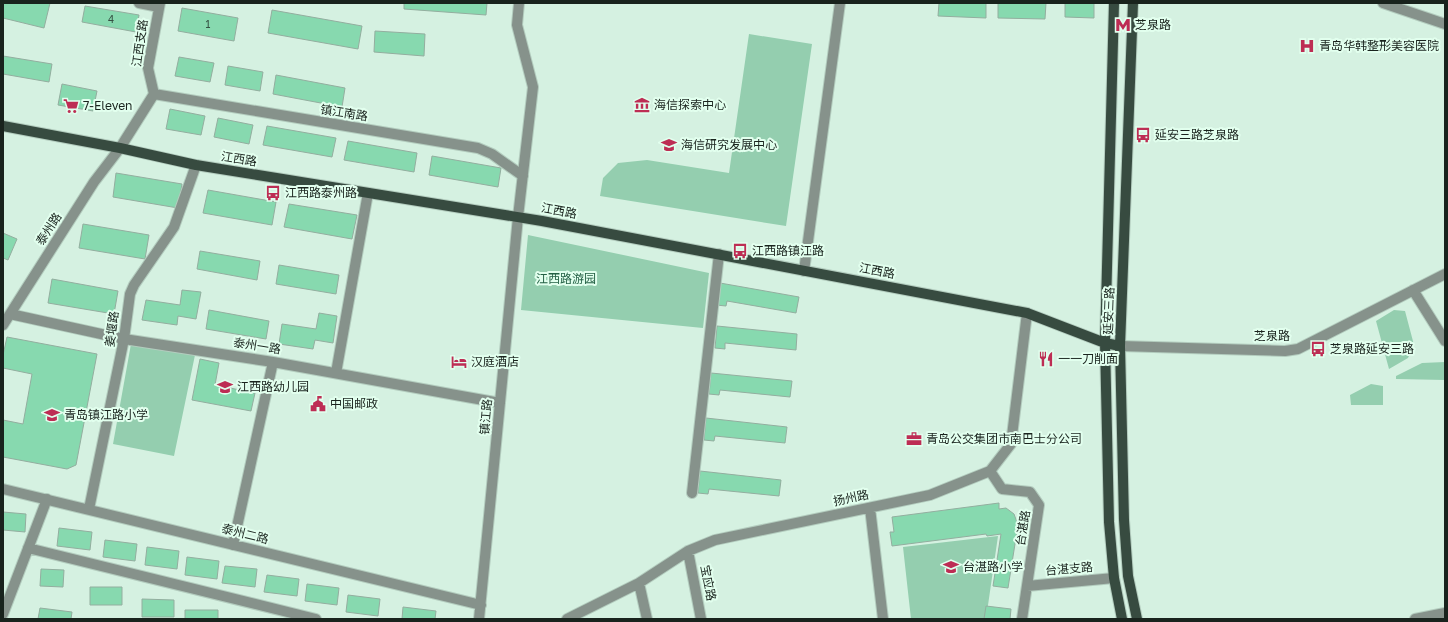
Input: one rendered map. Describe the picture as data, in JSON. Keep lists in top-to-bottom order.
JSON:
{
  "streets": {
    "main road": ["江西路", "延安三路", "芝泉路"],
    "street": [
      "江西支路",
      "镇江南路",
      "泰州路",
      "姜堰路",
      "泰州一路",
      "镇江路",
      "扬州路",
      "台湛路",
      "泰州二路",
      "台湛支路",
      "宝应路"
    ]
  },
  "crossings": [
    ["江西支路", "镇江南路"],
    ["江西路", "泰州路"],
    ["江西路", "延安三路"],
    ["江西路", "姜堰路"],
    ["江西路", "芝泉路"],
    ["江西路", "镇江路"],
    ["泰州路", "泰州一路"],
    ["延安三路", "芝泉路"],
    ["延安三路", "台湛支路"],
    ["姜堰路", "泰州一路"],
    ["姜堰路", "泰州二路"],
    ["泰州一路", "镇江路"],
    ["镇江路", "泰州二路"],
    ["扬州路", "台湛路"],
    ["扬州路", "宝应路"],
    ["台湛路", "台湛支路"]
  ],
  "parks": ["江西路游园"],
  "places": {
    "metro station": ["芝泉路"],
    "hospital": ["青岛华韩整形美容医院"],
    "museum": ["海信探索中心"],
    "supermarket": ["7-Eleven"],
    "bus stop": [
      "延安三路芝泉路",
      "江西路泰州路",
      "江西路镇江路",
      "芝泉路延安三路"
    ],
    "school or university": [
      "海信研究发展中心",
      "江西路幼儿园",
      "青岛镇江路小学",
      "台湛路小学"
    ],
    "restaurant": ["一一刀削面"],
    "hotel": ["汉庭酒店"],
    "public building": ["中国邮政"],
    "office": ["青岛公交集团市南巴士分公司"]
  },
  "house_numbers": ["4", "1"]
}
